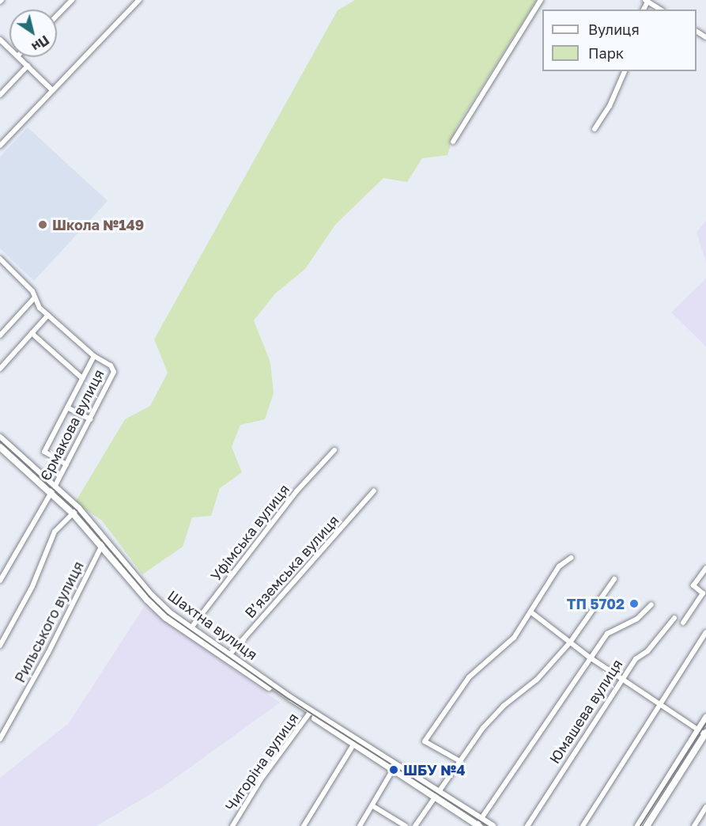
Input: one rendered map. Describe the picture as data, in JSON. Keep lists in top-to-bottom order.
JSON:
{
  "streets": {
    "main road": ["Шахтна вулиця"],
    "street": [
      "Єрмакова вулиця",
      "Уфімська вулиця",
      "В’яземська вулиця",
      "Рильського вулиця",
      "Юмашева вулиця",
      "Чигоріна вулиця"
    ]
  },
  "crossings": [
    ["Єрмакова вулиця", "Шахтна вулиця"],
    ["Уфімська вулиця", "Шахтна вулиця"],
    ["В’яземська вулиця", "Шахтна вулиця"],
    ["Рильського вулиця", "Шахтна вулиця"],
    ["Шахтна вулиця", "Чигоріна вулиця"]
  ],
  "places": ["Школа №149", "ТП 5702", "ШБУ №4"],
  "legend": ["Вулиця", "Парк"],
  "north": "bottom right"
}
